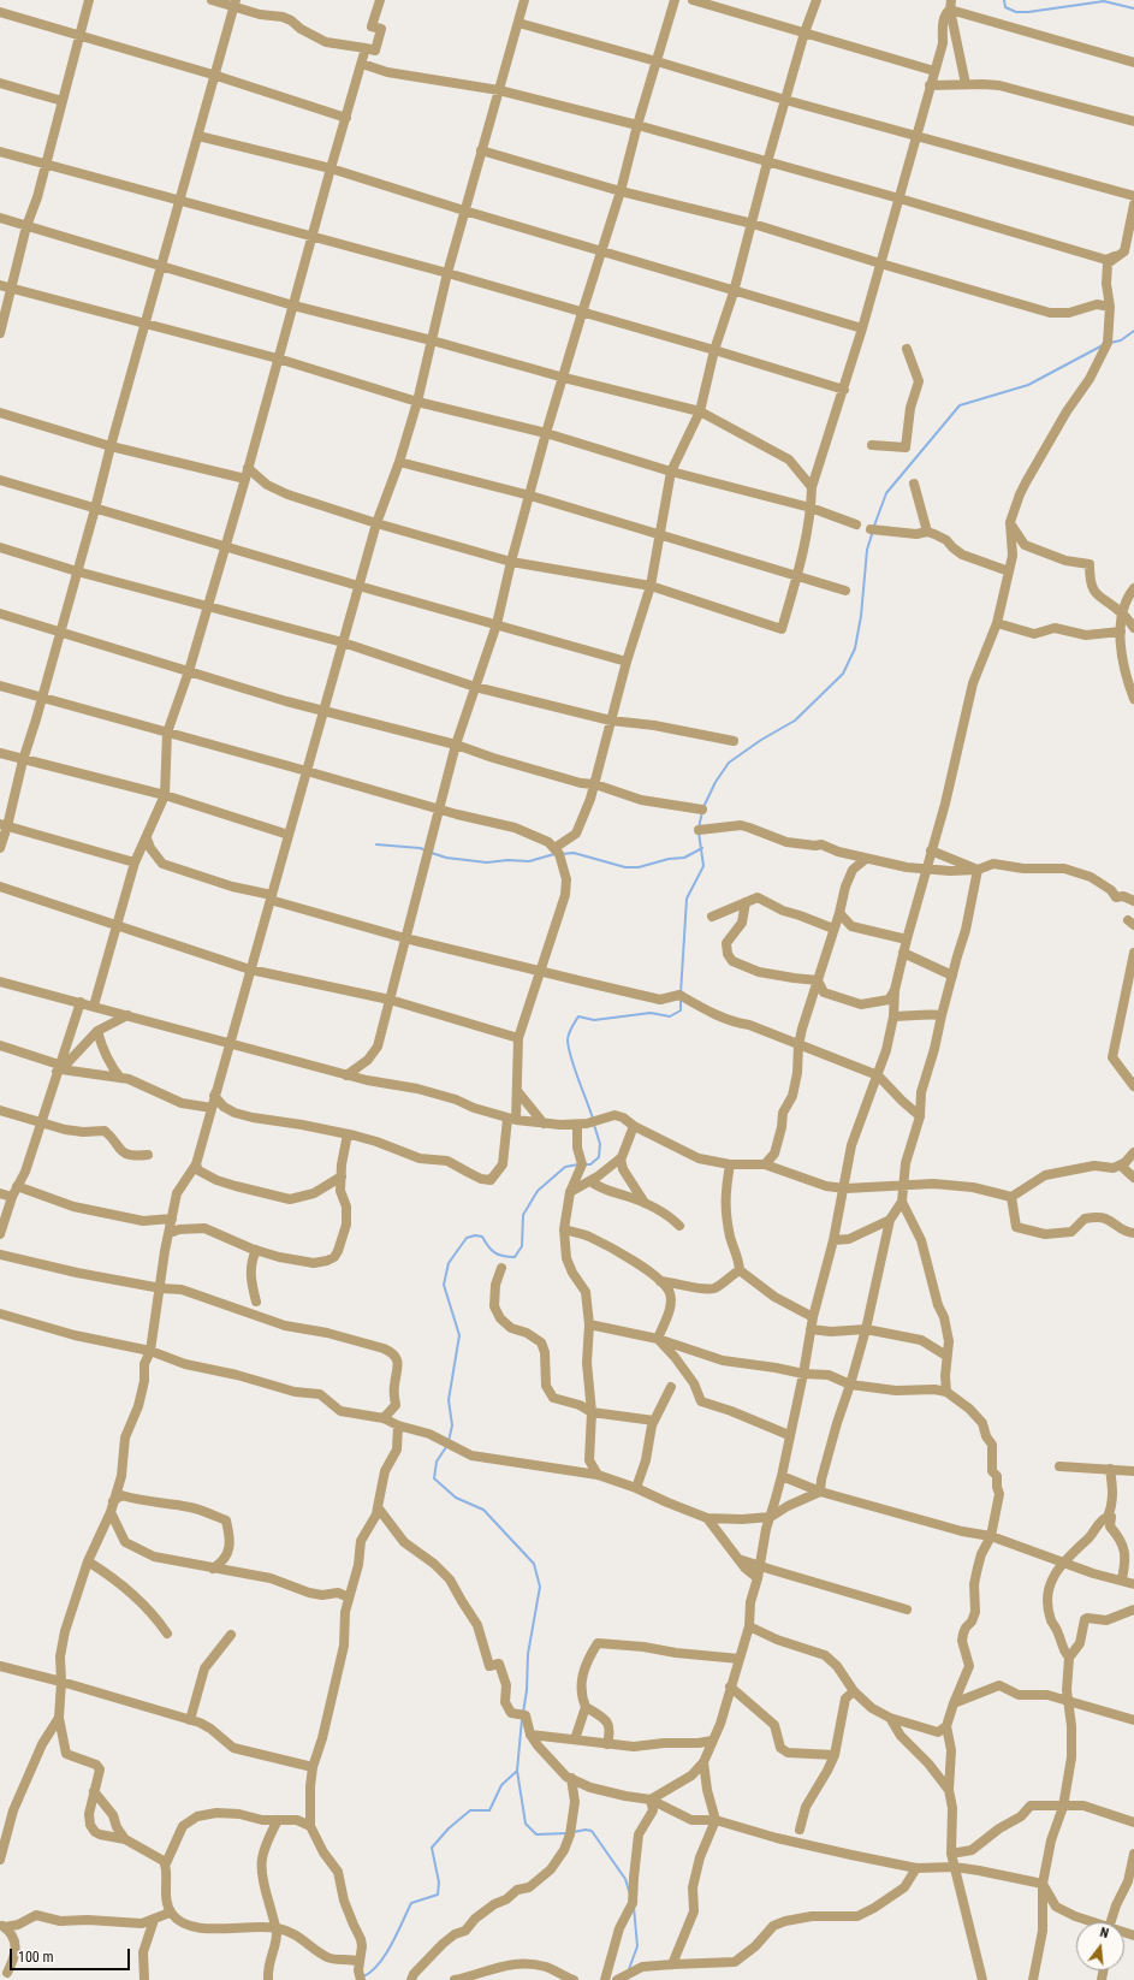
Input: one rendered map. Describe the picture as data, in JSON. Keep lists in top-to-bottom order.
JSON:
{
  "scale_bar": "100 m",
  "north": "top"
}
